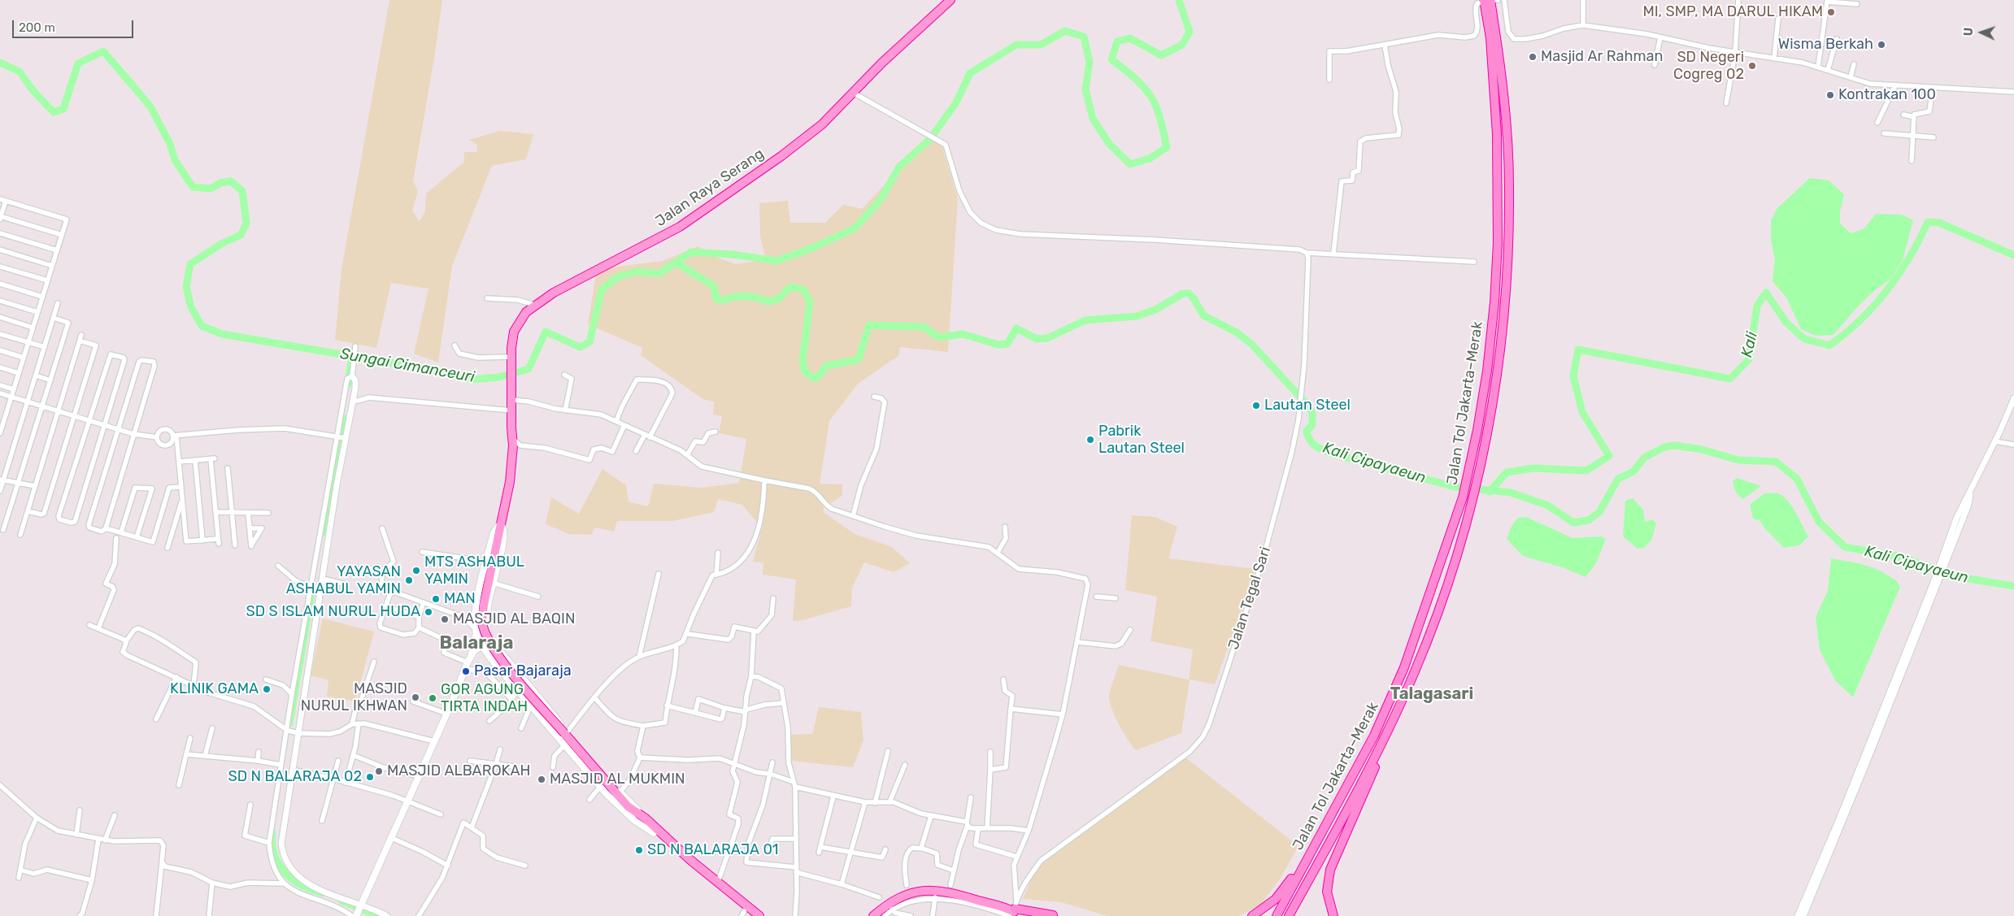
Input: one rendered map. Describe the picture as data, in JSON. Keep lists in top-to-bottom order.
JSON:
{
  "streets": {
    "highway": ["Jalan Raya Serang", "Jalan Tol Jakarta–Merak"],
    "street": ["Jalan Tegal Sari"]
  },
  "districts": ["Balaraja", "Talagasari"],
  "water": ["Kali", "Sungai Cimanceuri", "Kali Cipayaeun"],
  "places": [
    "MI, SMP, MA DARUL HIKAM",
    "Wisma Berkah",
    "Masjid Ar Rahman",
    "SD Negeri Cogreg 02",
    "Kontrakan 100",
    "Lautan Steel",
    "Pabrik Lautan Steel",
    "MTS ASHABUL YAMIN",
    "YAYASAN ASHABUL YAMIN",
    "MAN",
    "SD S ISLAM NURUL HUDA",
    "MASJID AL BAQIN",
    "Pasar Bajaraja",
    "KLINIK GAMA",
    "MASJID NURUL IKHWAN",
    "GOR AGUNG TIRTA INDAH",
    "MASJID ALBAROKAH",
    "SD N BALARAJA 02",
    "MASJID AL MUKMIN",
    "SD N BALARAJA 01"
  ],
  "scale_bar": "200 m",
  "north": "left"
}
